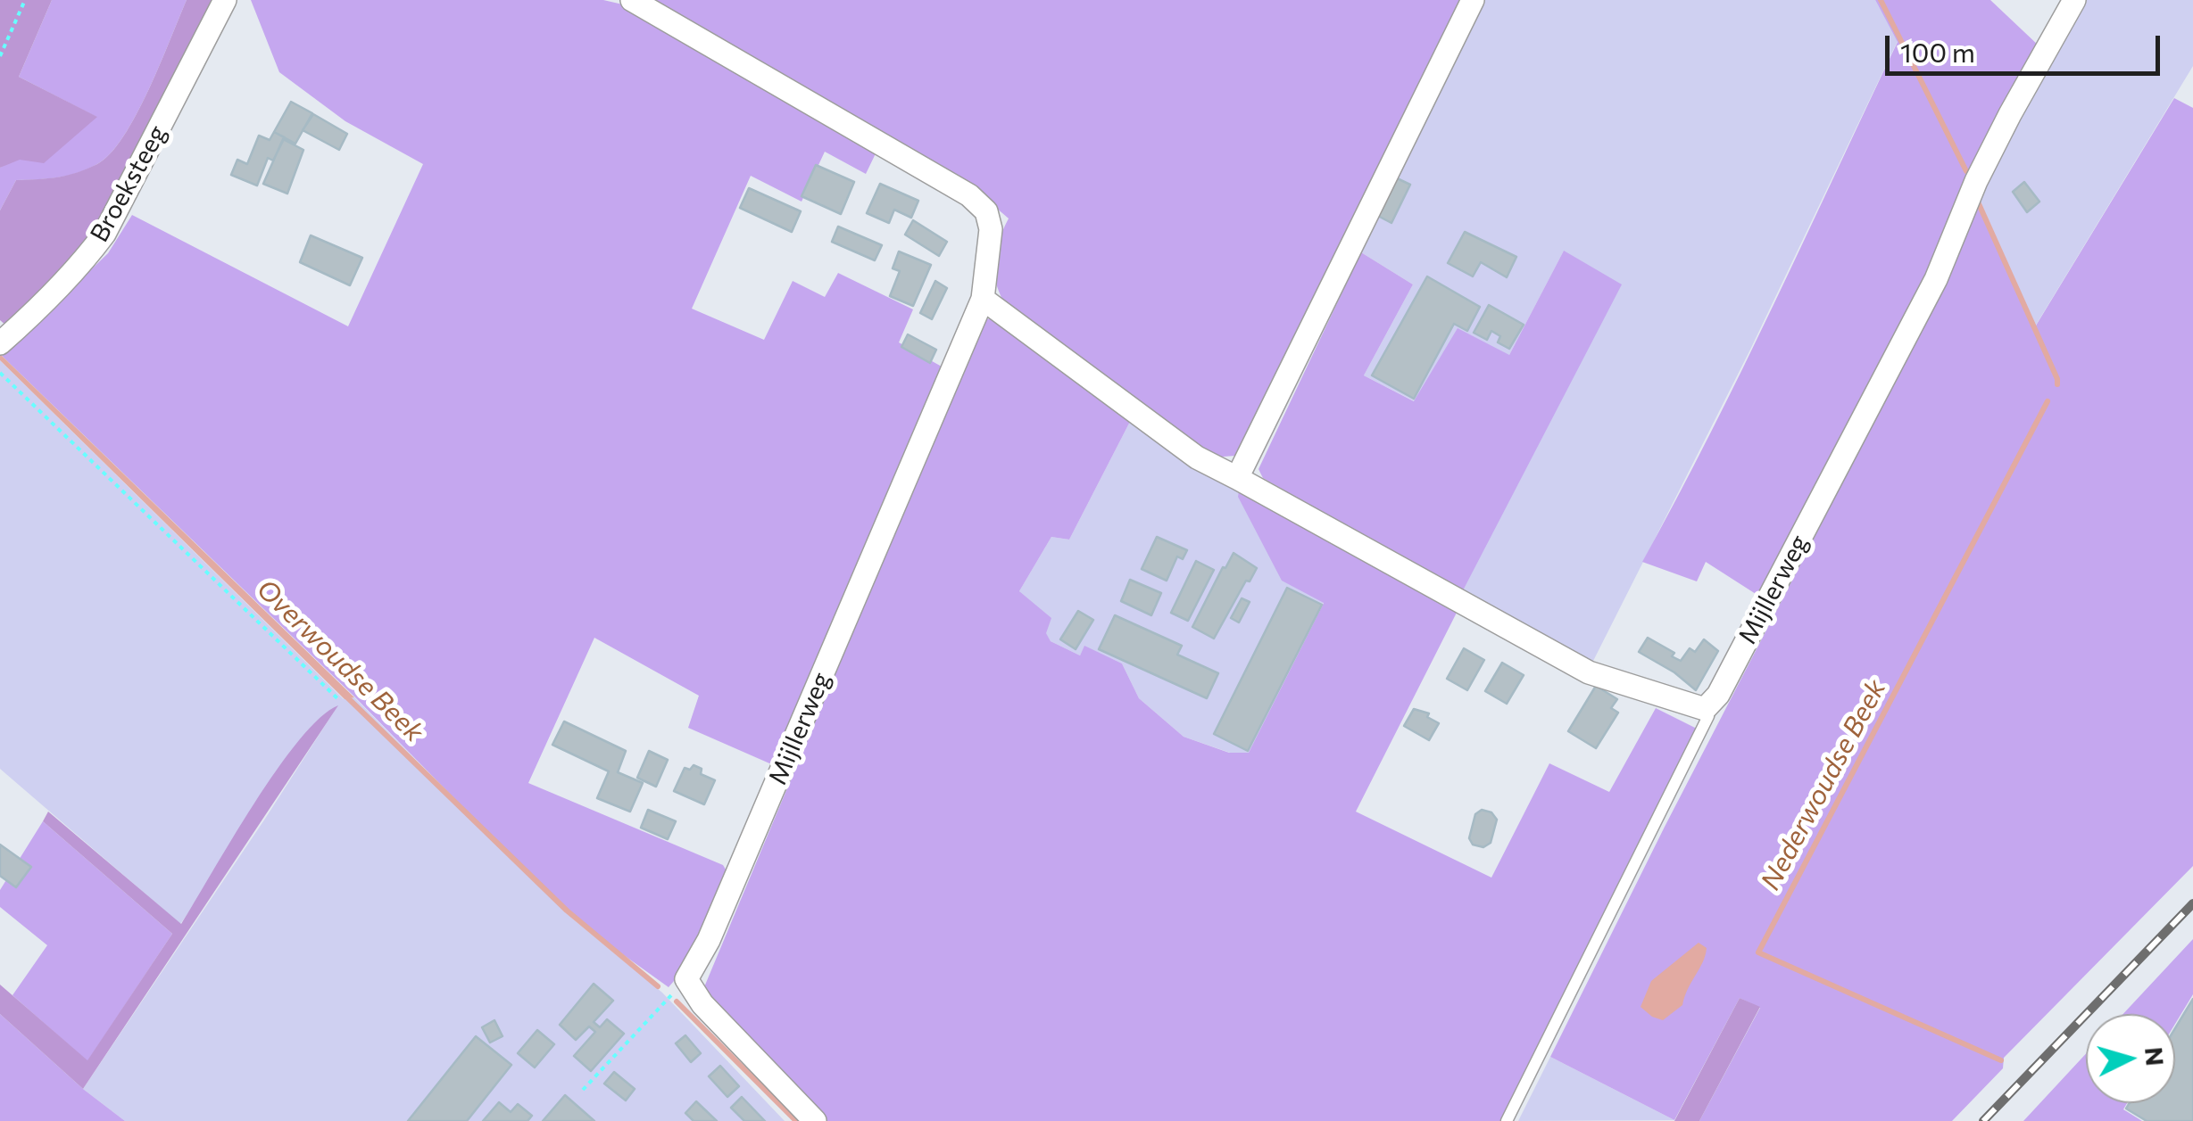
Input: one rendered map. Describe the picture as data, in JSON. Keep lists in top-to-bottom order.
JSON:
{
  "streets": {
    "street": ["Broeksteeg", "Mijllerweg"]
  },
  "water": ["Overwoudse Beek", "Nederwoudse Beek"],
  "scale_bar": "100 m",
  "north": "right"
}
